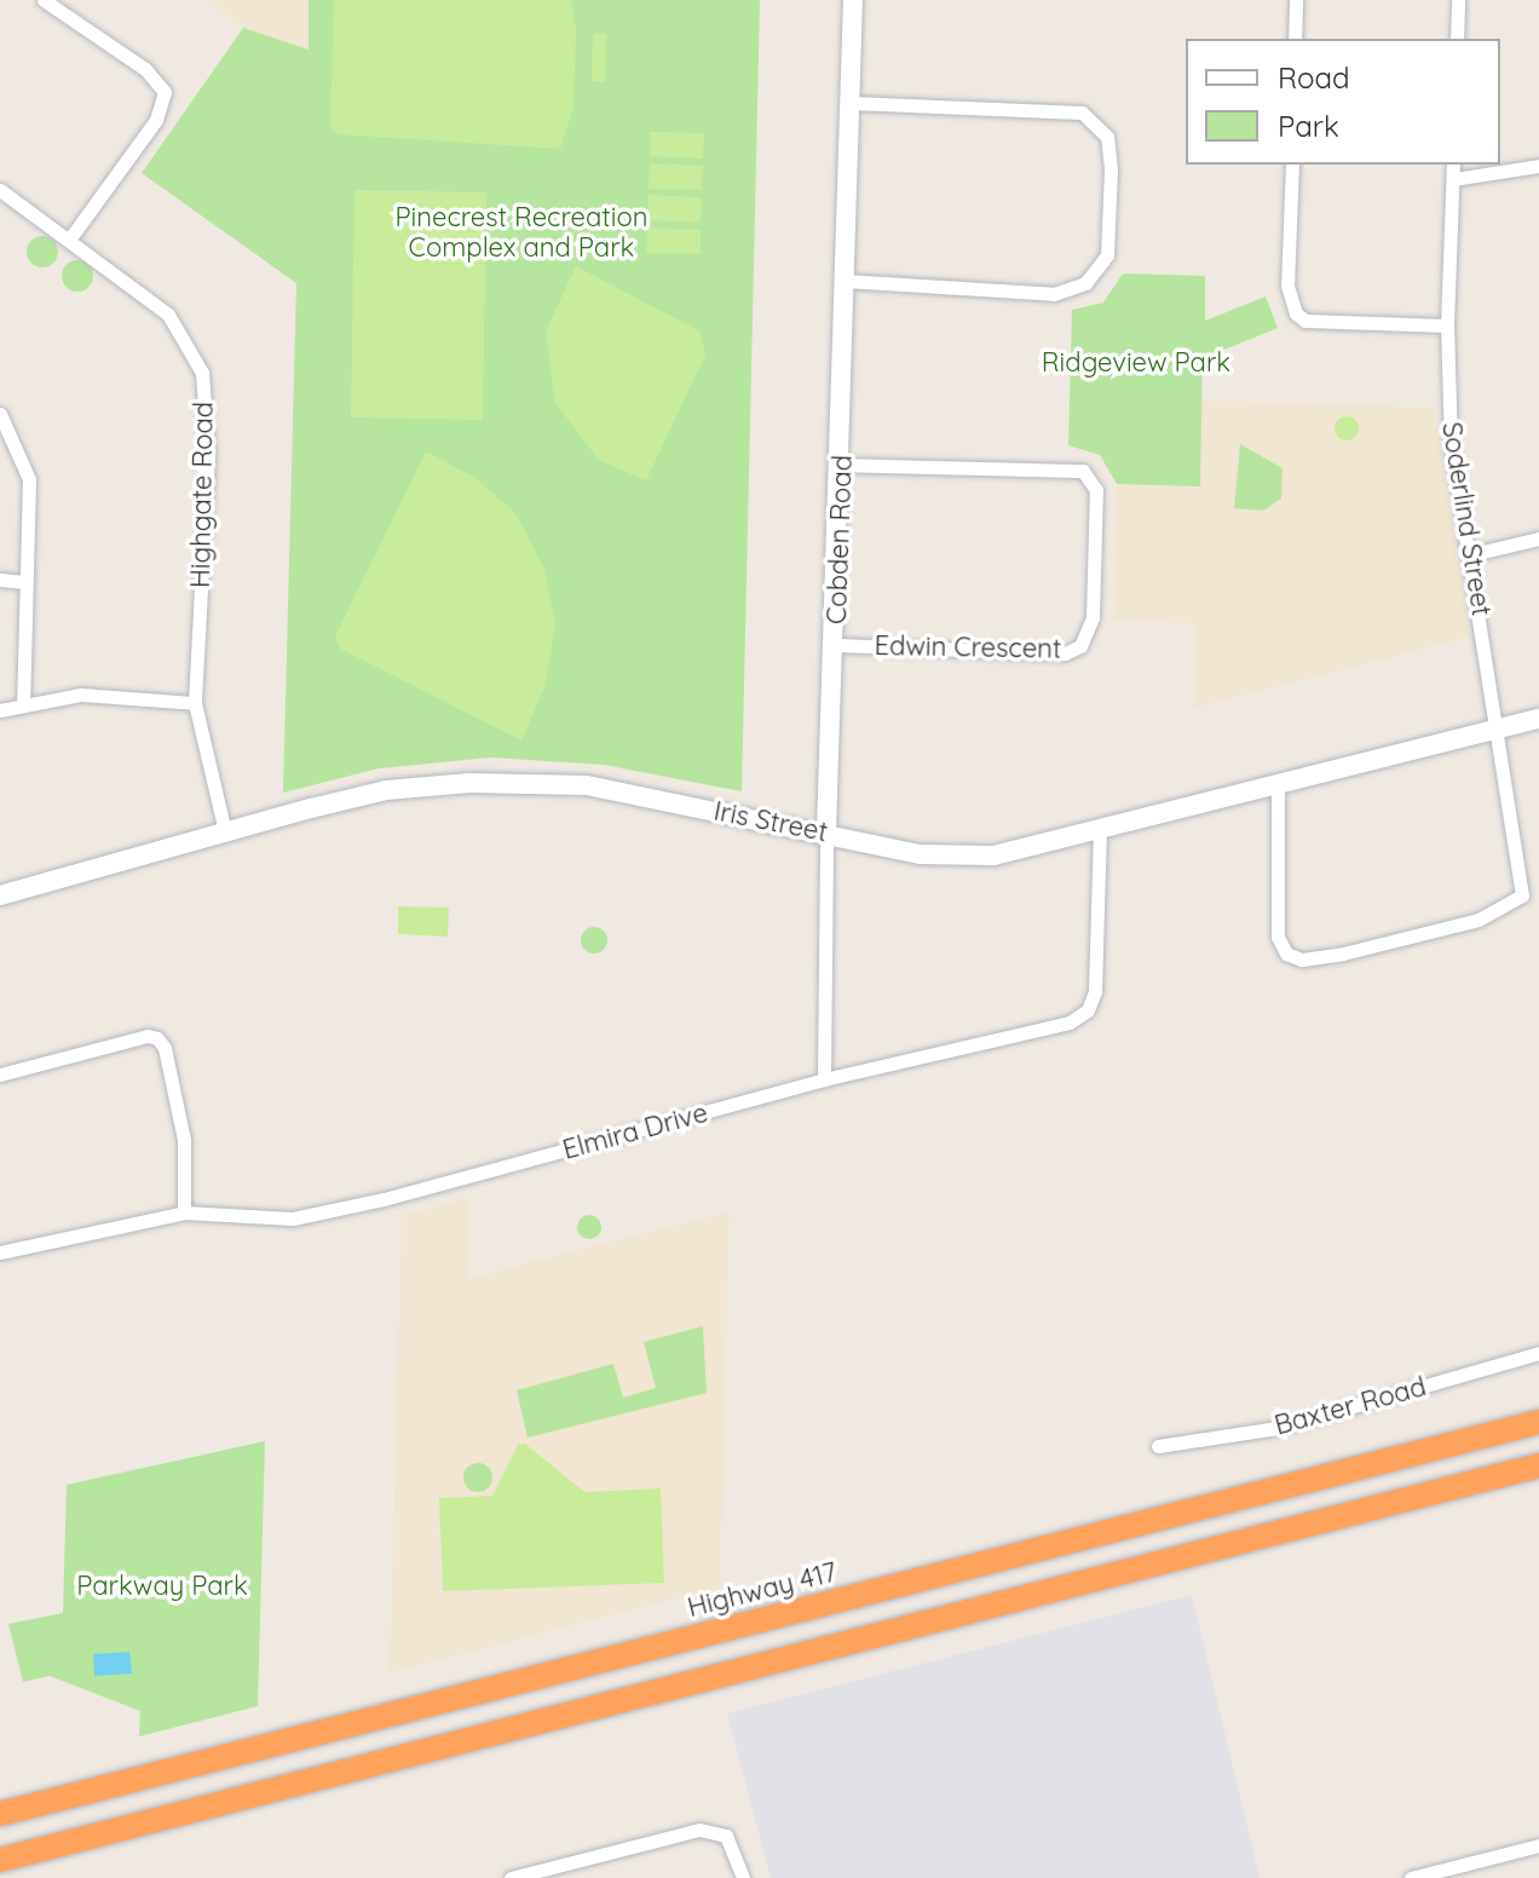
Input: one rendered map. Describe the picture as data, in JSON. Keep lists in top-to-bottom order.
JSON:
{
  "streets": {
    "highway": ["Highway 417"],
    "street": [
      "Highgate Road",
      "Soderlind Street",
      "Cobden Road",
      "Edwin Crescent",
      "Iris Street",
      "Elmira Drive",
      "Baxter Road"
    ]
  },
  "crossings": [
    ["Highgate Road", "Iris Street"],
    ["Soderlind Street", "Iris Street"],
    ["Cobden Road", "Edwin Crescent"],
    ["Cobden Road", "Iris Street"],
    ["Cobden Road", "Elmira Drive"],
    ["Iris Street", "Elmira Drive"]
  ],
  "parks": ["Pinecrest Recreation Complex and Park", "Ridgeview Park", "Parkway Park"],
  "legend": ["Road", "Park"]
}
